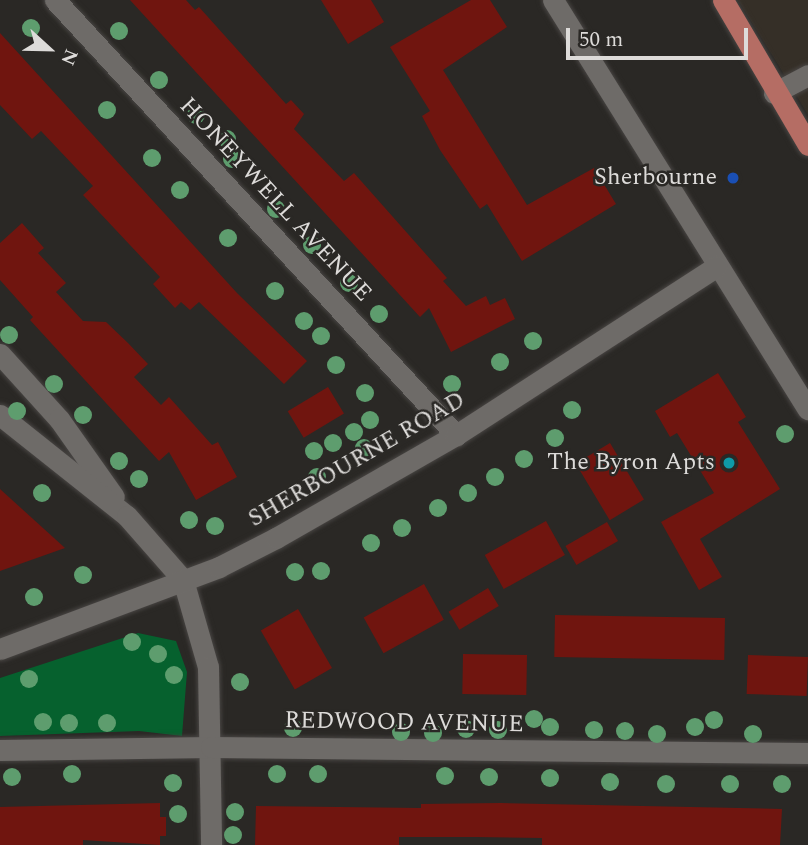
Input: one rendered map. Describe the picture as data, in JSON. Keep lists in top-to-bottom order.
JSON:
{
  "streets": {
    "street": ["HONEYWELL AVENUE", "SHERBOURNE ROAD", "REDWOOD AVENUE"]
  },
  "crossings": [
    ["HONEYWELL AVENUE", "SHERBOURNE ROAD"]
  ],
  "places": ["Sherbourne", "The Byron Apts"],
  "scale_bar": "50 m",
  "north": "right"
}
